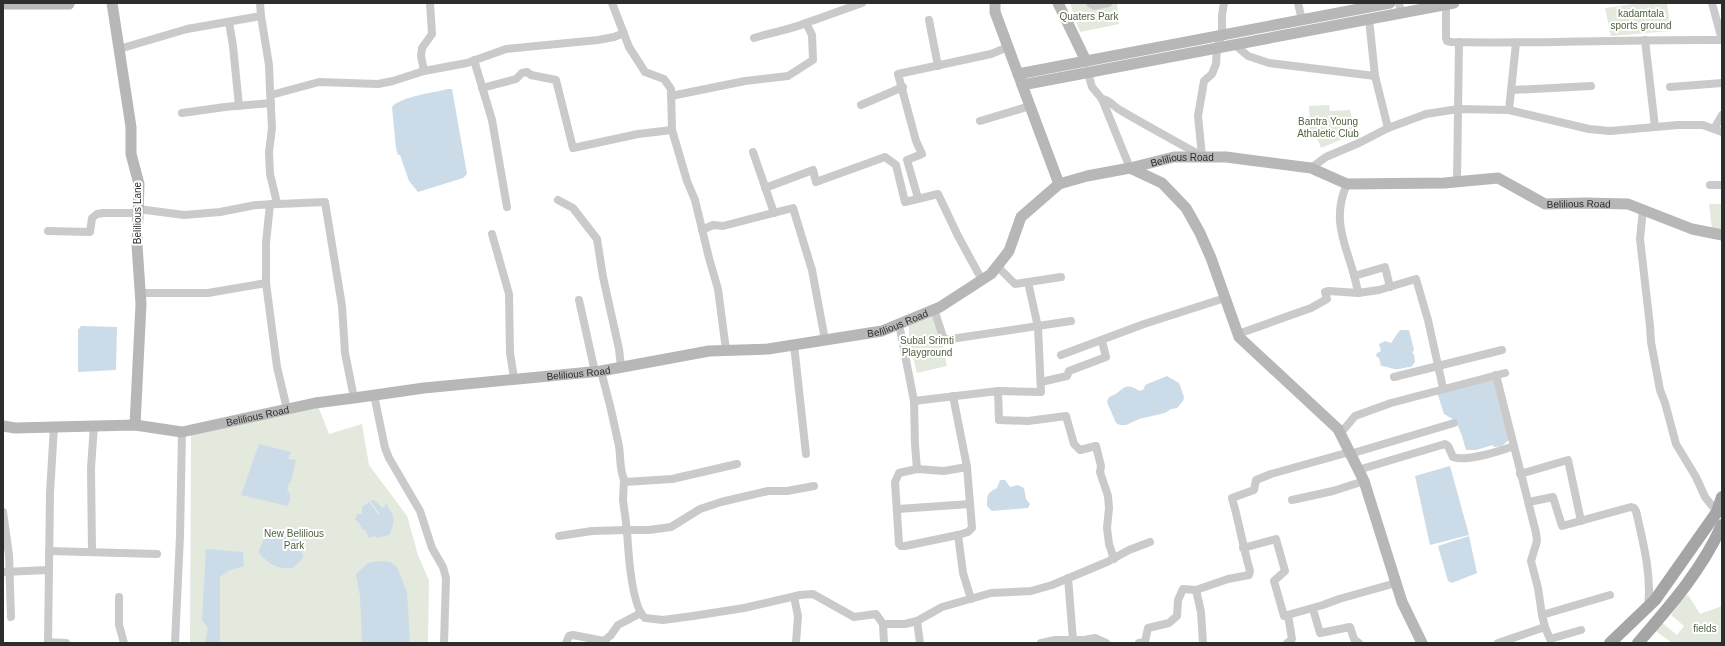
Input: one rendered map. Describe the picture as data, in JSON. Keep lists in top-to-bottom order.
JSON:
{
  "streets": {
    "main road": ["Belilious Road", "Belilious Lane"]
  },
  "crossings": [
    ["Belilious Road", "Belilious Lane"]
  ],
  "parks": [
    "kadamtala sports ground",
    "Quaters Park",
    "Bantra Young Athaletic Club",
    "Subal Srimti Playground",
    "New Belilious Park",
    "fields"
  ]
}
